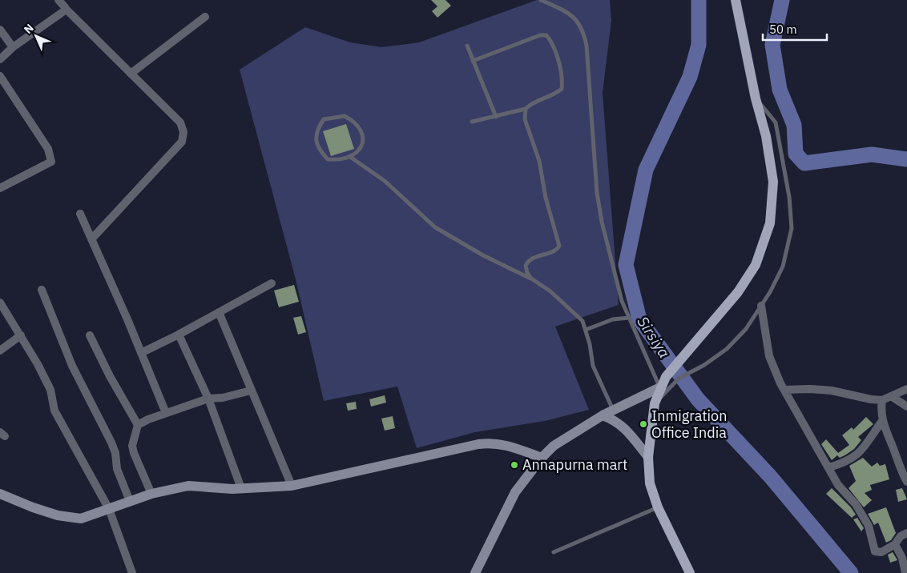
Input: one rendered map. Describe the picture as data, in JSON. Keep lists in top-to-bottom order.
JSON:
{
  "water": ["Sirsiya"],
  "places": ["Inmigration Office India", "Annapurna mart"],
  "scale_bar": "50 m",
  "north": "top left"
}
